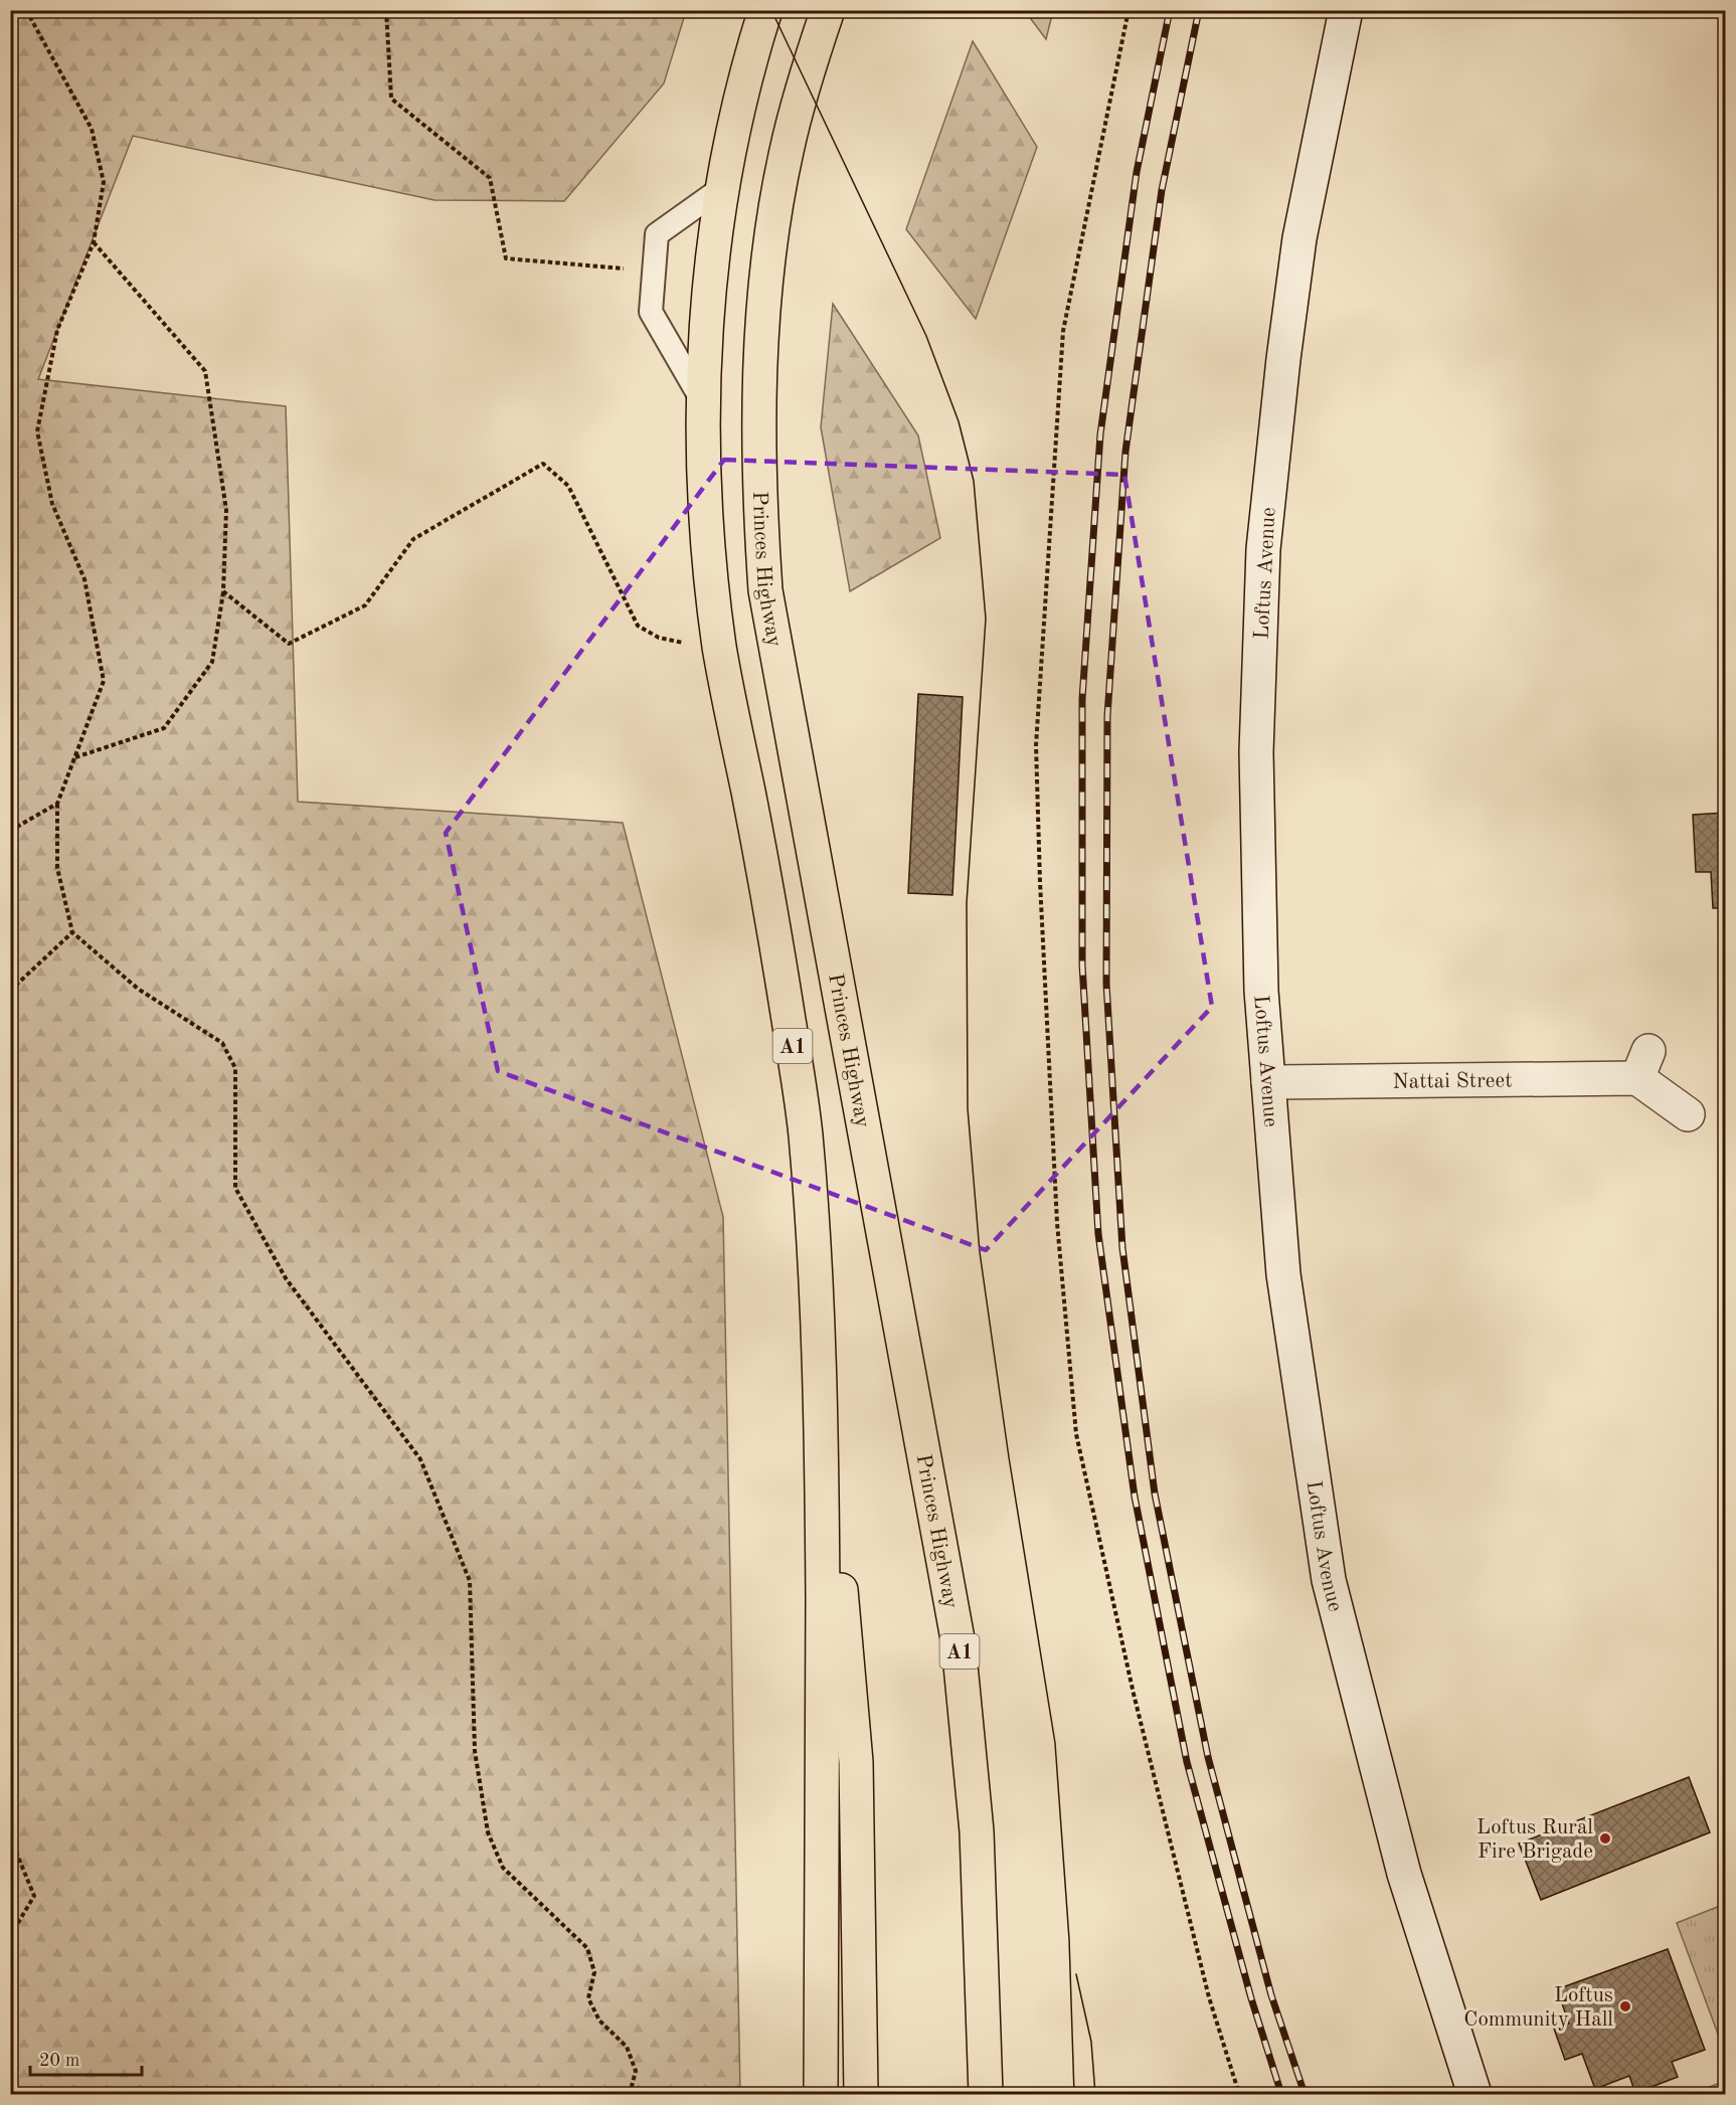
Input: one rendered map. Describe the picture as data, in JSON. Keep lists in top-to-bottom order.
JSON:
{
  "streets": {
    "highway": ["Princes Highway", "A1"],
    "street": ["Loftus Avenue", "Nattai Street"]
  },
  "crossings": [
    ["Loftus Avenue", "Nattai Street"]
  ],
  "places": ["Loftus Rural Fire Brigade", "Loftus Community Hall"],
  "scale_bar": "20 m"
}
